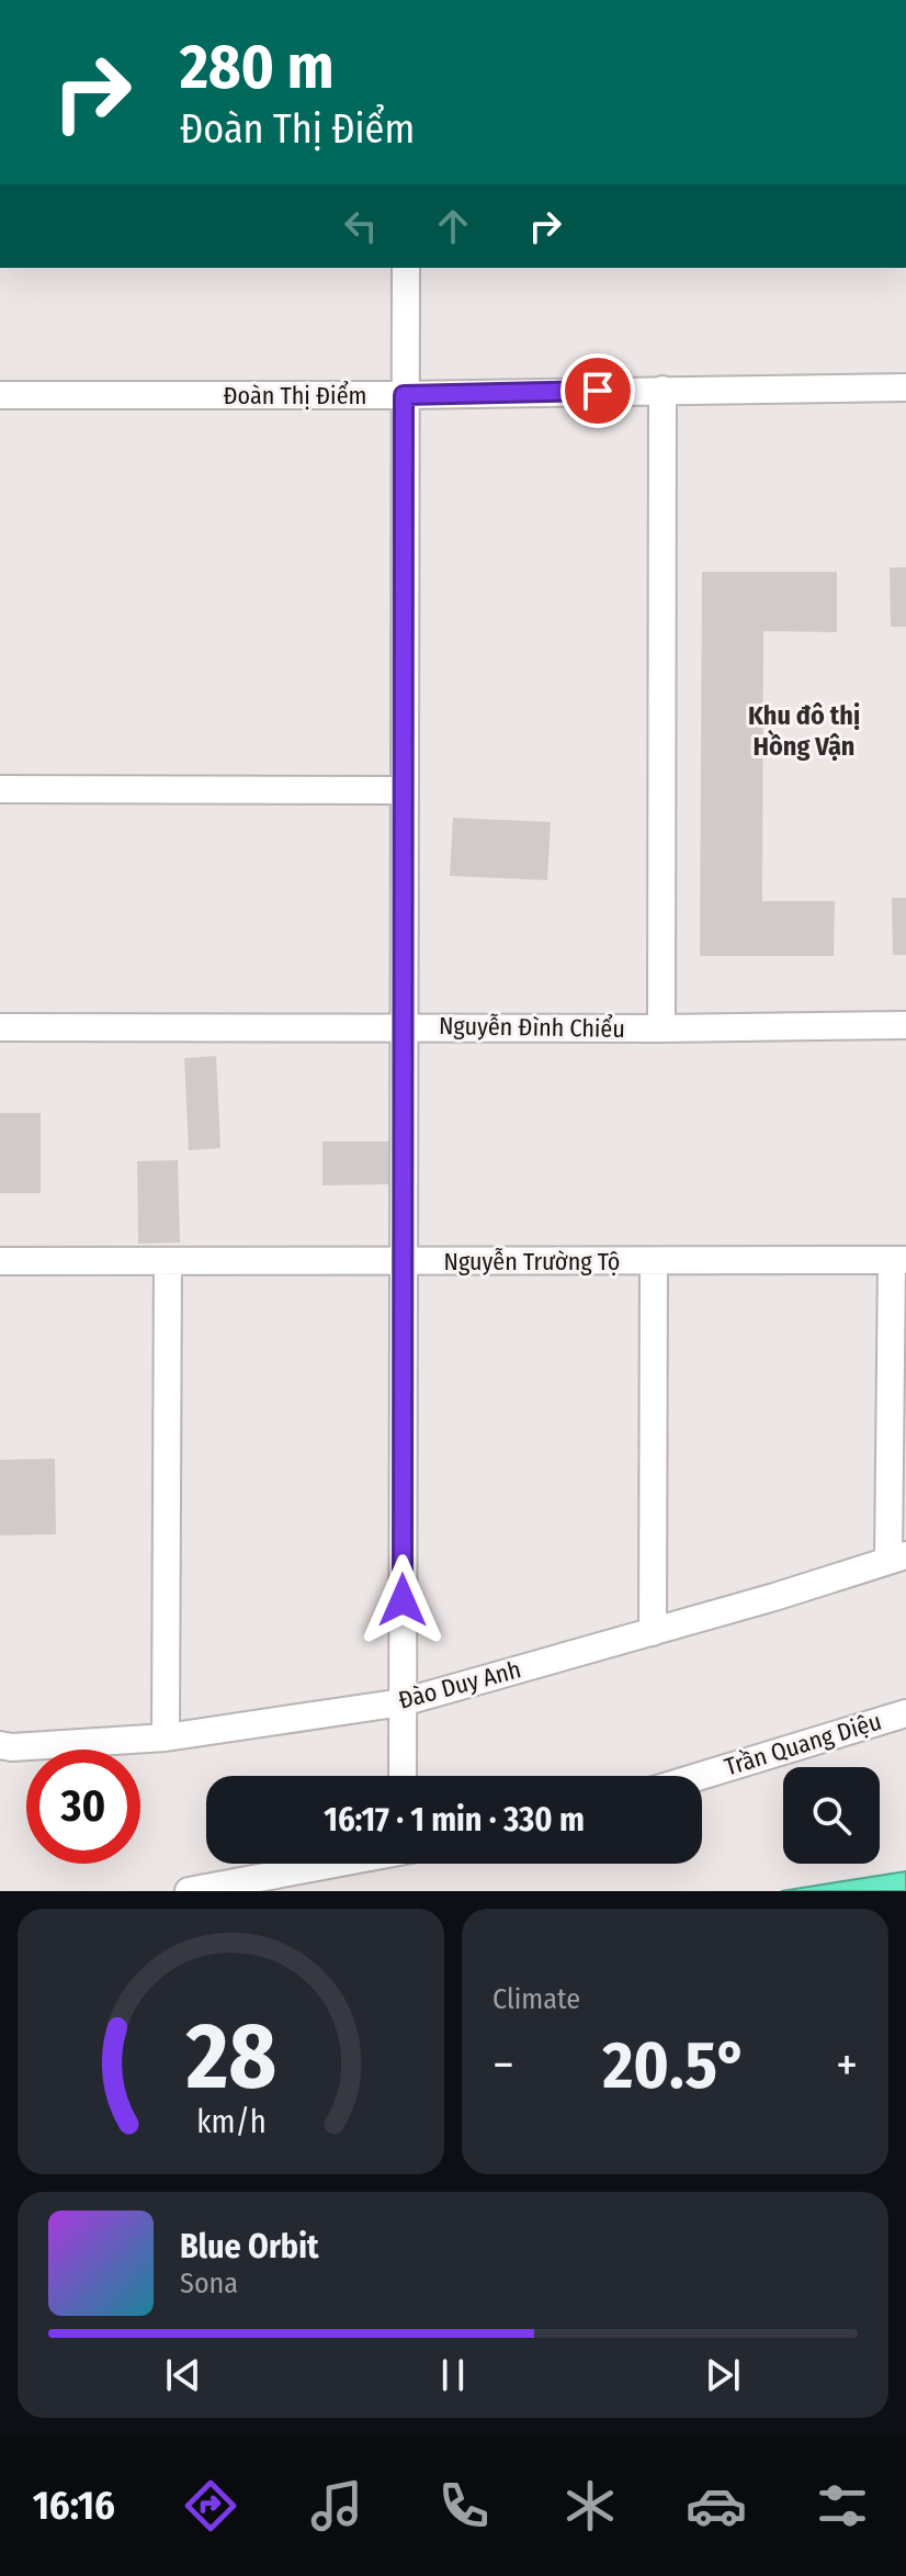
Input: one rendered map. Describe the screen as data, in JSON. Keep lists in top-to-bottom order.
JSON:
{
  "streets": {
    "street": [
      "Đoàn Thị Điểm",
      "Nguyễn Đình Chiểu",
      "Nguyễn Trường Tộ",
      "Đào Duy Anh",
      "Trần Quang Diệu"
    ]
  },
  "districts": ["Khu đô thị Hồng Vận"],
  "page": {
    "turn": ["280 m", "Đoàn Thị Điểm"],
    "limit": "30",
    "trip": "16:17 · 1 min · 330 m",
    "tile": "Climate",
    "heat": ["−", "20.5°", "+"],
    "song": ["Blue Orbit", "Sona"],
    "tabs": "16:16",
    "gauge": ["28", "km/h"]
  }
}
